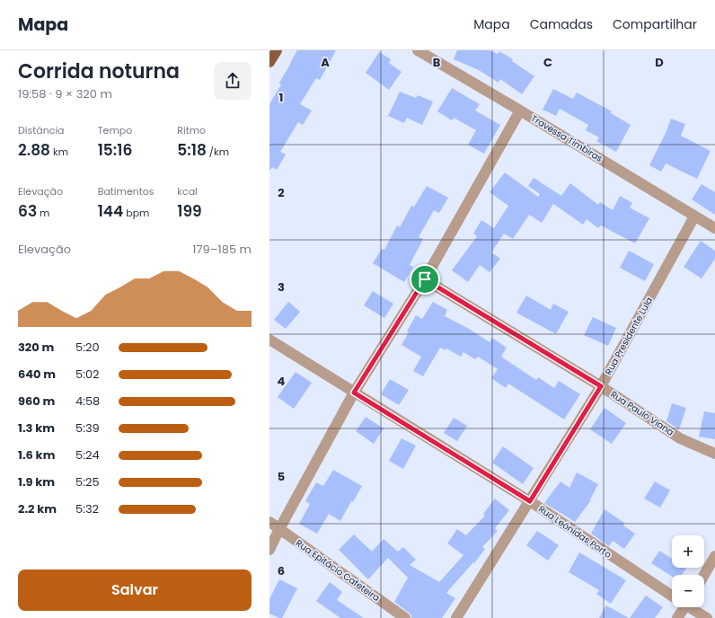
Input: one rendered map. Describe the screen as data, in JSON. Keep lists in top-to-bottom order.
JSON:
{
  "streets": {
    "street": [
      "Travessa Timbiras",
      "Rua Presidente Lula",
      "Rua Paulo Viana",
      "Rua Leônidas Porto",
      "Rua Epitácio Cafeteira"
    ]
  },
  "crossings": [
    ["Travessa Timbiras", "Rua Presidente Lula"],
    ["Rua Presidente Lula", "Rua Paulo Viana"],
    ["Rua Presidente Lula", "Rua Leônidas Porto"]
  ],
  "page": {
    "header": "Mapa",
    "nav": ["Mapa", "Camadas", "Compartilhar"],
    "heading": ["Corrida noturna", "19:58 · 9 × 320 m"],
    "stats": [
      ["Distância", "2.88 km"],
      ["Tempo", "15:16"],
      ["Ritmo", "5:18 /km"],
      ["Elevação", "63 m"],
      ["Batimentos", "144 bpm"],
      ["kcal", "199"]
    ],
    "chart": ["Elevação", "179–185 m"],
    "list": [
      {
        "name": "320 m",
        "note": "5:20"
      },
      {
        "name": "640 m",
        "note": "5:02"
      },
      {
        "name": "960 m",
        "note": "4:58"
      },
      {
        "name": "1.3 km",
        "note": "5:39"
      },
      {
        "name": "1.6 km",
        "note": "5:24"
      },
      {
        "name": "1.9 km",
        "note": "5:25"
      },
      {
        "name": "2.2 km",
        "note": "5:32"
      }
    ],
    "map_buttons": ["+", "−"],
    "buttons": "Salvar"
  },
  "grid": {
    "columns": [
      "A",
      "B",
      "C",
      "D"
    ],
    "rows": [
      "1",
      "2",
      "3",
      "4",
      "5",
      "6"
    ]
  }
}
